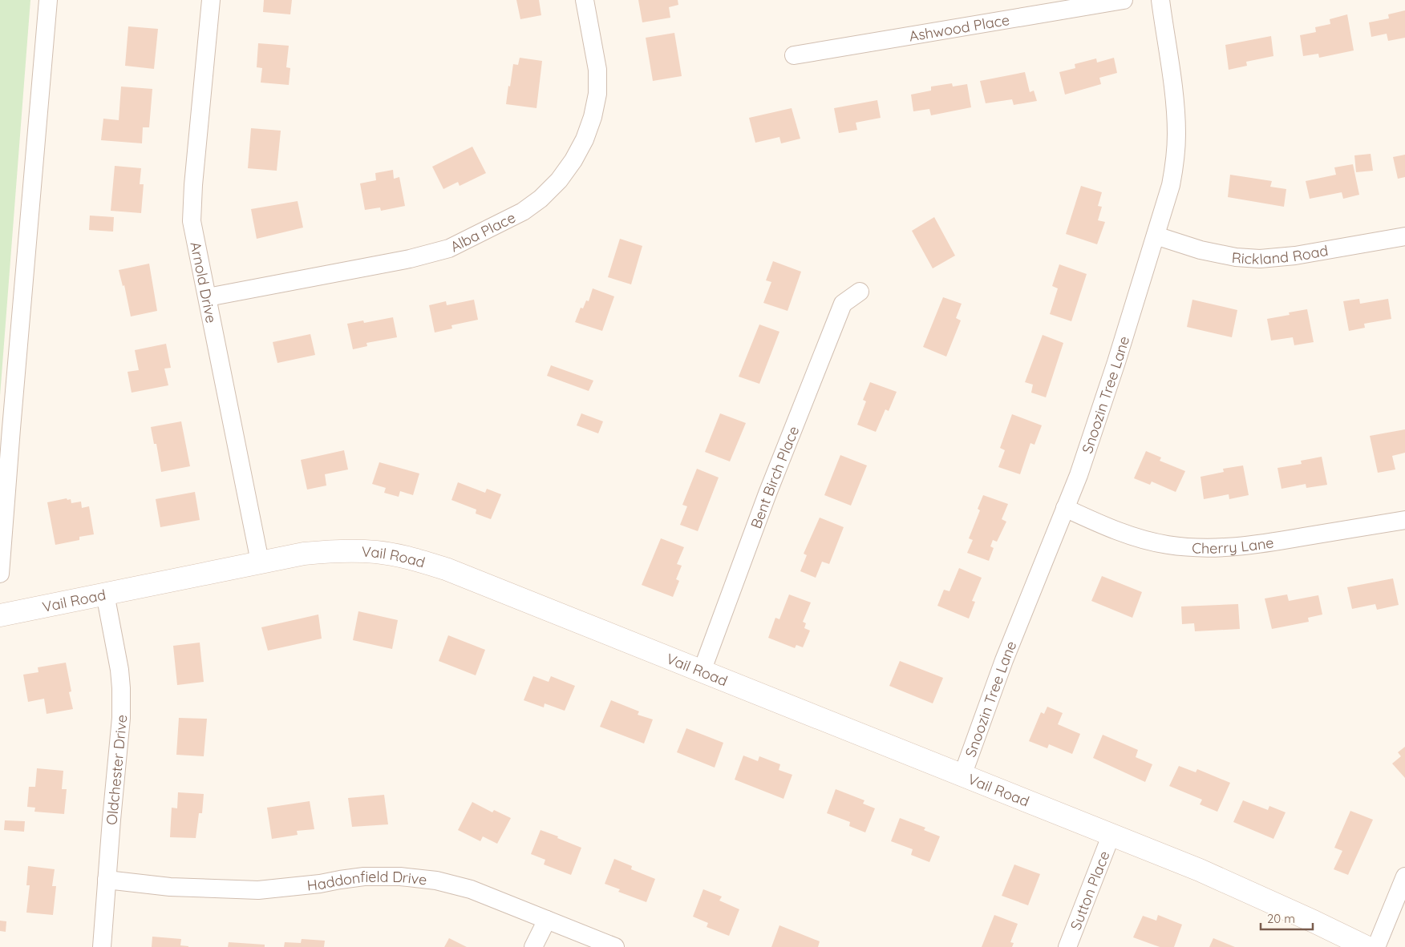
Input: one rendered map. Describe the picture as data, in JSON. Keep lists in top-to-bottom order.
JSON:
{
  "streets": {
    "street": [
      "Ashwood Place",
      "Alba Place",
      "Rickland Road",
      "Arnold Drive",
      "Snoozin Tree Lane",
      "Bent Birch Place",
      "Cherry Lane",
      "Vail Road",
      "Oldchester Drive",
      "Haddonfield Drive",
      "Sutton Place"
    ]
  },
  "crossings": [
    ["Alba Place", "Arnold Drive"],
    ["Rickland Road", "Snoozin Tree Lane"],
    ["Arnold Drive", "Vail Road"],
    ["Snoozin Tree Lane", "Cherry Lane"],
    ["Snoozin Tree Lane", "Vail Road"],
    ["Bent Birch Place", "Vail Road"],
    ["Vail Road", "Oldchester Drive"],
    ["Vail Road", "Sutton Place"],
    ["Oldchester Drive", "Haddonfield Drive"]
  ],
  "scale_bar": "20 m"
}
